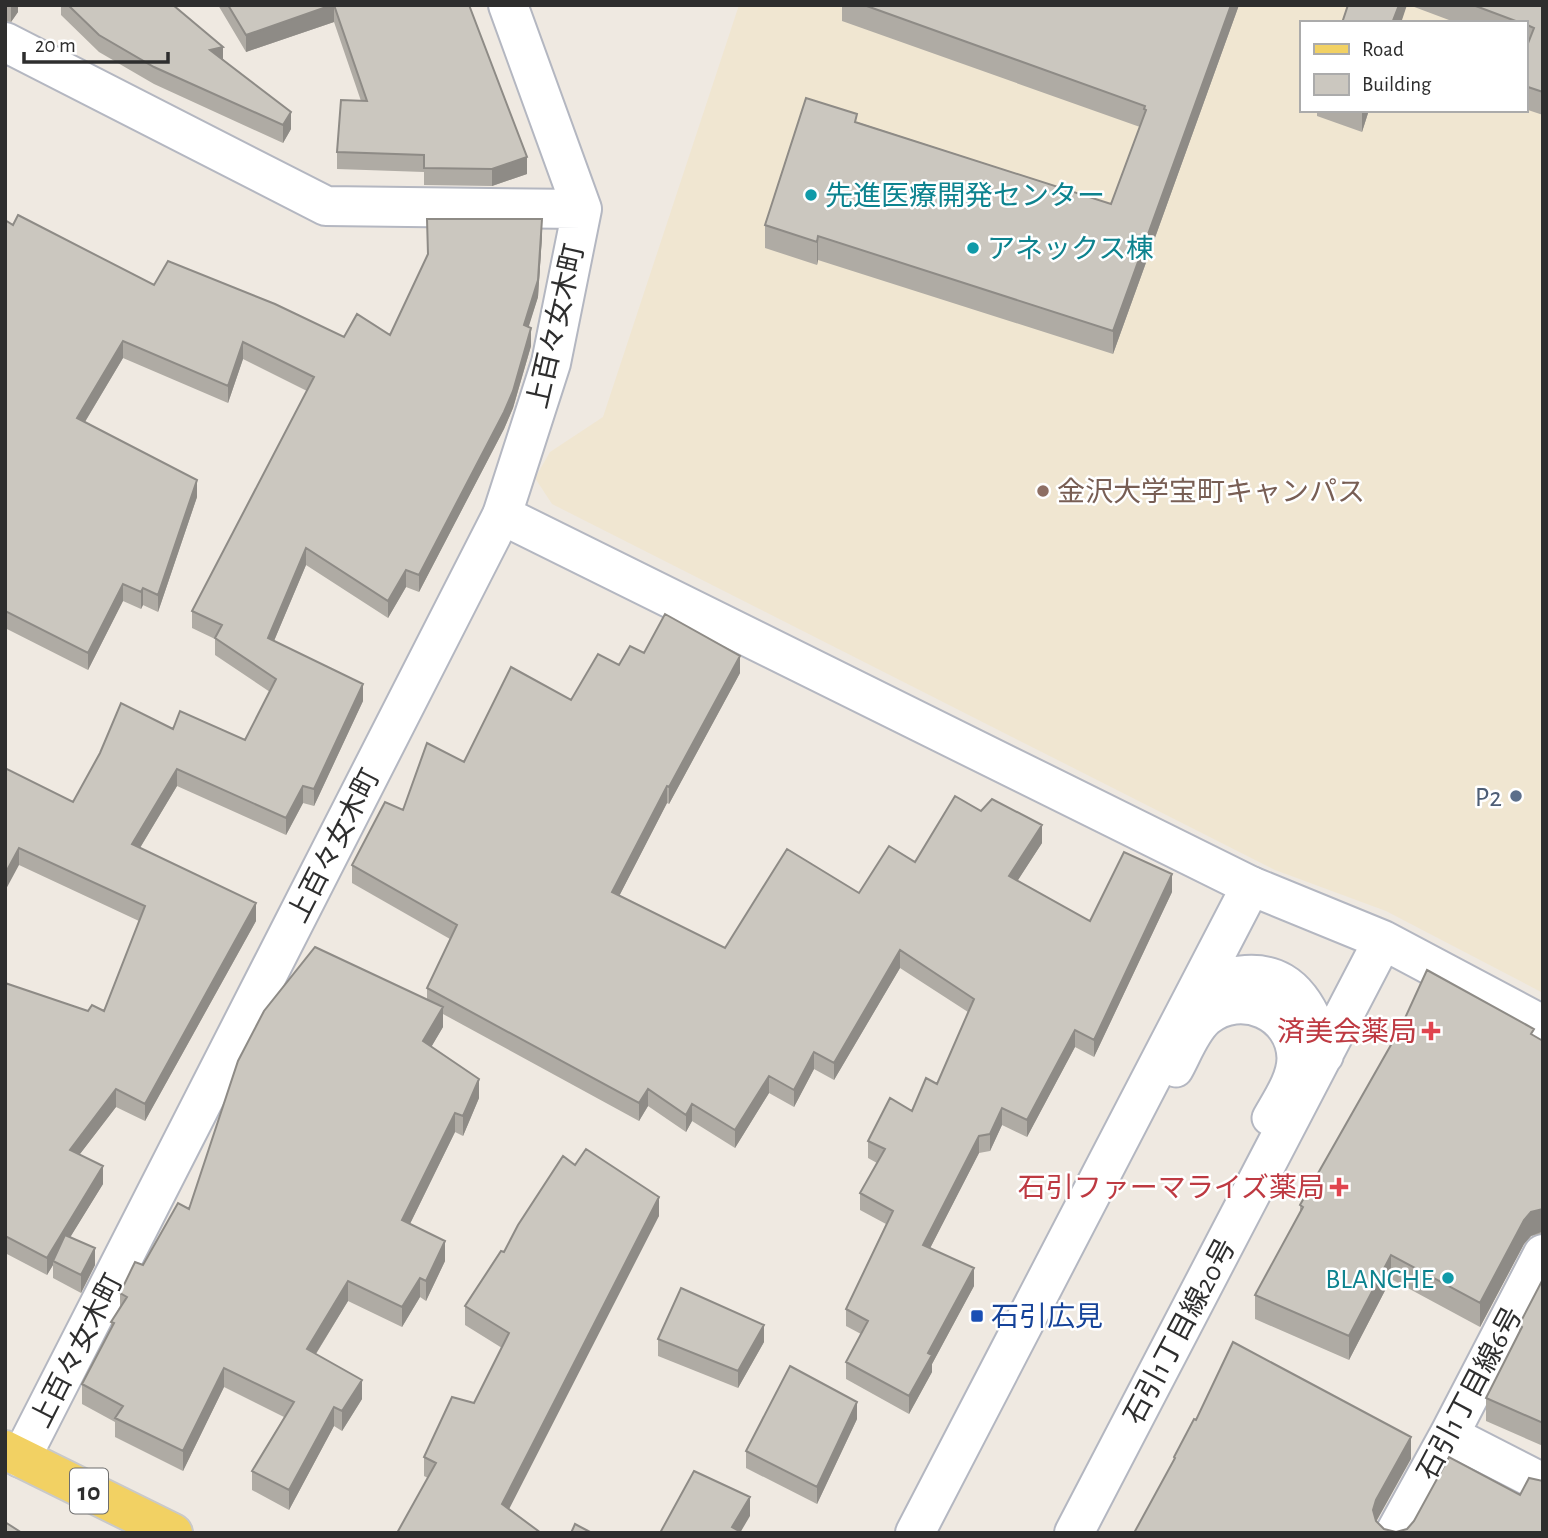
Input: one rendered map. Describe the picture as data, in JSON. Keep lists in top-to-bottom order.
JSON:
{
  "streets": {
    "main road": ["10"],
    "street": ["上百々女木町", "石引1丁目線20号", "石引1丁目線6号"]
  },
  "crossings": [
    ["上百々女木町", "10"]
  ],
  "places": {
    "other": [
      "先進医療開発センター",
      "アネックス棟",
      "金沢大学宝町キャンパス",
      "P2",
      "BLANCHE"
    ],
    "health": ["済美会薬局", "石引ファーマライズ薬局"],
    "transit": ["石引広見"]
  },
  "legend": ["Road", "Building"],
  "scale_bar": "20 m"
}
